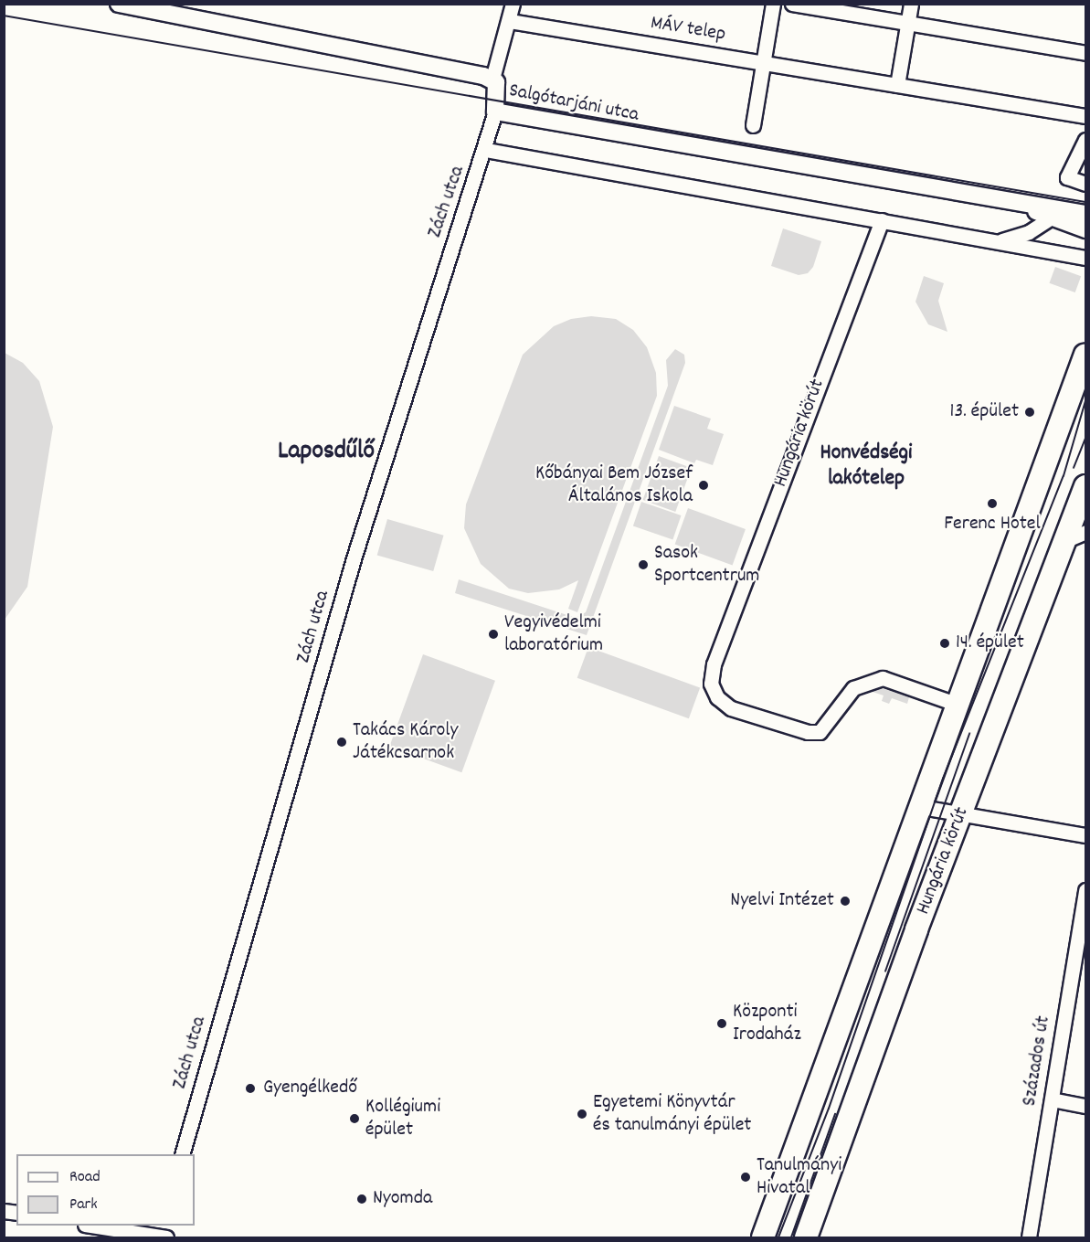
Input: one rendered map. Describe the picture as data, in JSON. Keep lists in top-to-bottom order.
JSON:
{
  "streets": {
    "main road": ["Hungária körút"],
    "street": [
      "MÁV telep",
      "Salgótarjáni utca",
      "Zách utca",
      "Százados út"
    ]
  },
  "crossings": [
    ["Salgótarjáni utca", "Zách utca"]
  ],
  "districts": ["Laposdűlő", "Honvédségi lakótelep"],
  "places": [
    "13. épület",
    "Kőbányai Bem József Általános Iskola",
    "Ferenc Hotel",
    "Sasok Sportcentrum",
    "Vegyivédelmi laboratórium",
    "14. épület",
    "Takács Károly Játékcsarnok",
    "Nyelvi Intézet",
    "Központi Irodaház",
    "Gyengélkedő",
    "Egyetemi Könyvtár és tanulmányi épület",
    "Kollégiumi épület",
    "Tanulmányi Hivatal",
    "Nyomda"
  ],
  "legend": ["Road", "Park"]
}
